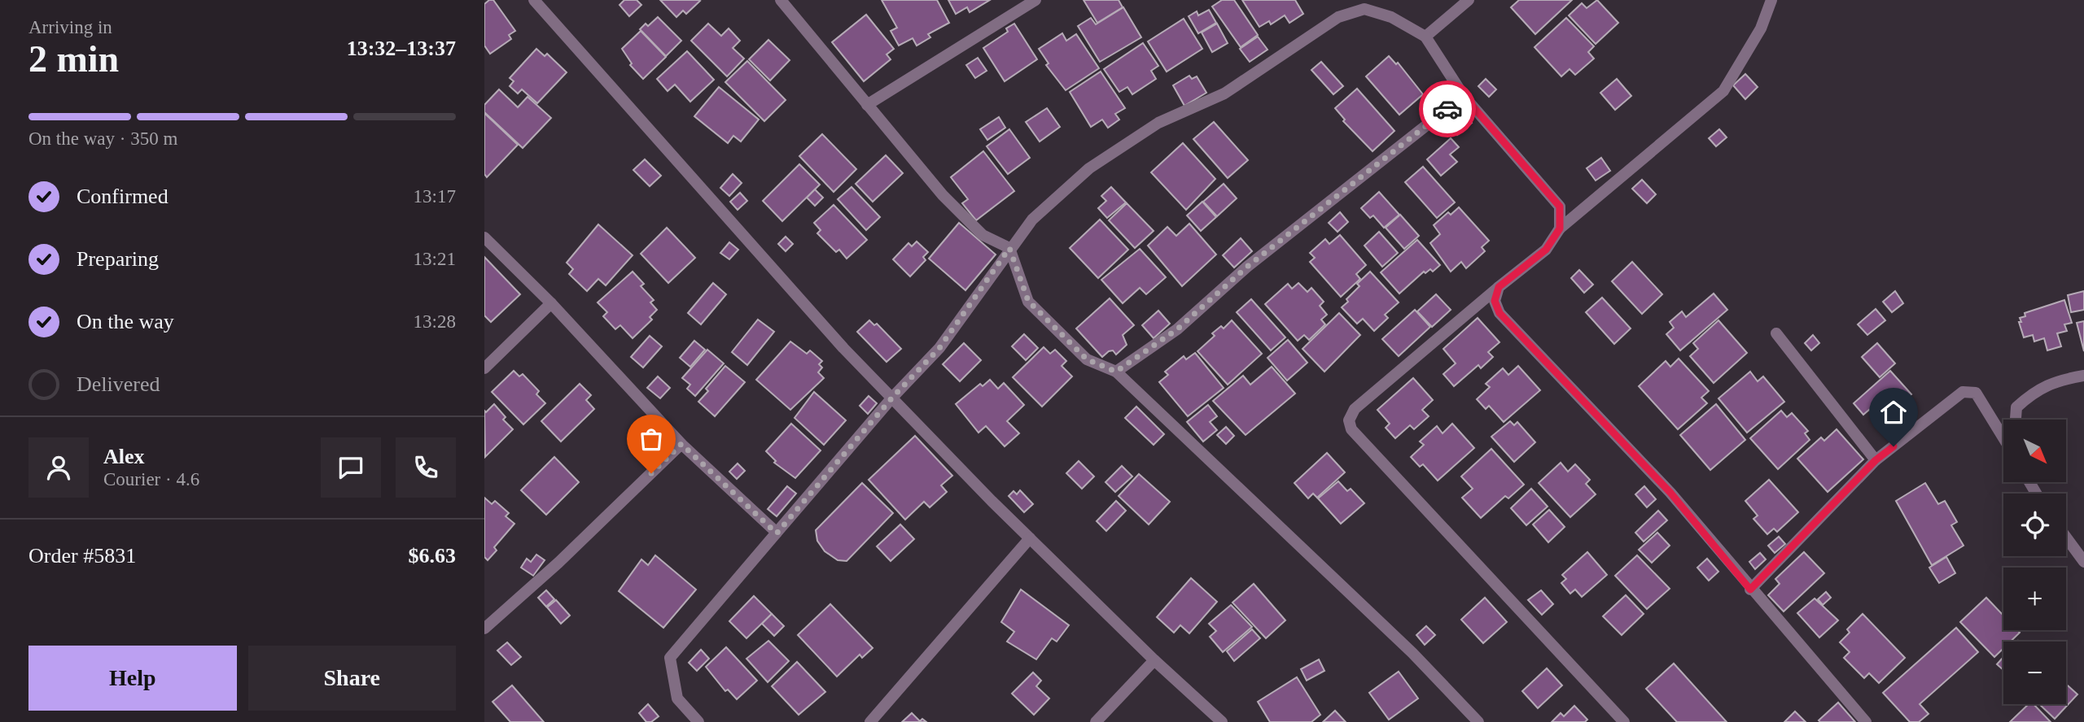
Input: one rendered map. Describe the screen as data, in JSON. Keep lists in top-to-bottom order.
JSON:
{
  "north": "bottom right",
  "page": {
    "heading": ["2 min", "Arriving in", "13:32–13:37"],
    "panel": [
      "Alex",
      "Courier · 4.6",
      "Order #5831",
      "$6.63"
    ],
    "bar": "On the way · 350 m",
    "list": [
      ["Confirmed", "13:17"],
      ["Preparing", "13:21"],
      ["On the way", "13:28"],
      "Delivered"
    ],
    "map_buttons": ["+", "−"],
    "buttons": ["Help", "Share"]
  }
}
